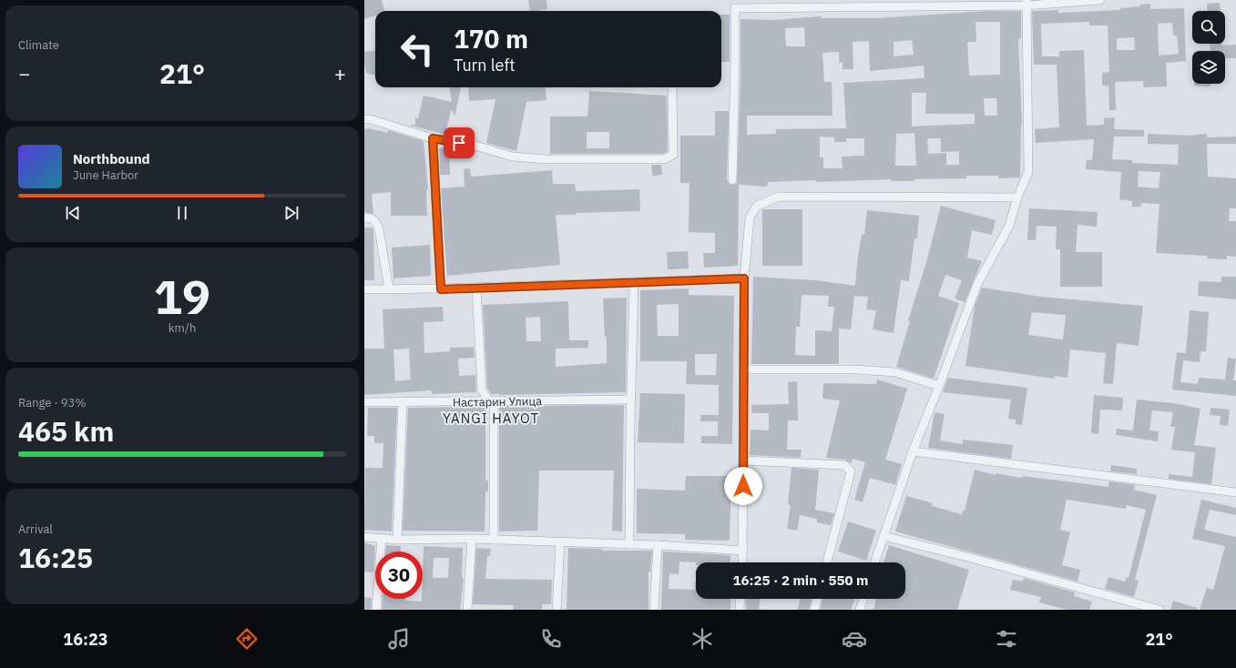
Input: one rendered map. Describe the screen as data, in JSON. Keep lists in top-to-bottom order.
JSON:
{
  "streets": {
    "street": ["Настарин Улица"]
  },
  "districts": ["YANGI HAYOT"],
  "page": {
    "tile": [
      "Climate",
      ["19", "km/h"],
      ["Range · 93%", "465 km"],
      ["Arrival", "16:25"]
    ],
    "turn": ["170 m", "Turn left"],
    "heat": ["−", "21°", "+"],
    "song": ["Northbound", "June Harbor"],
    "limit": "30",
    "trip": "16:25 · 2 min · 550 m",
    "tabs": ["16:23", "21°"]
  }
}
